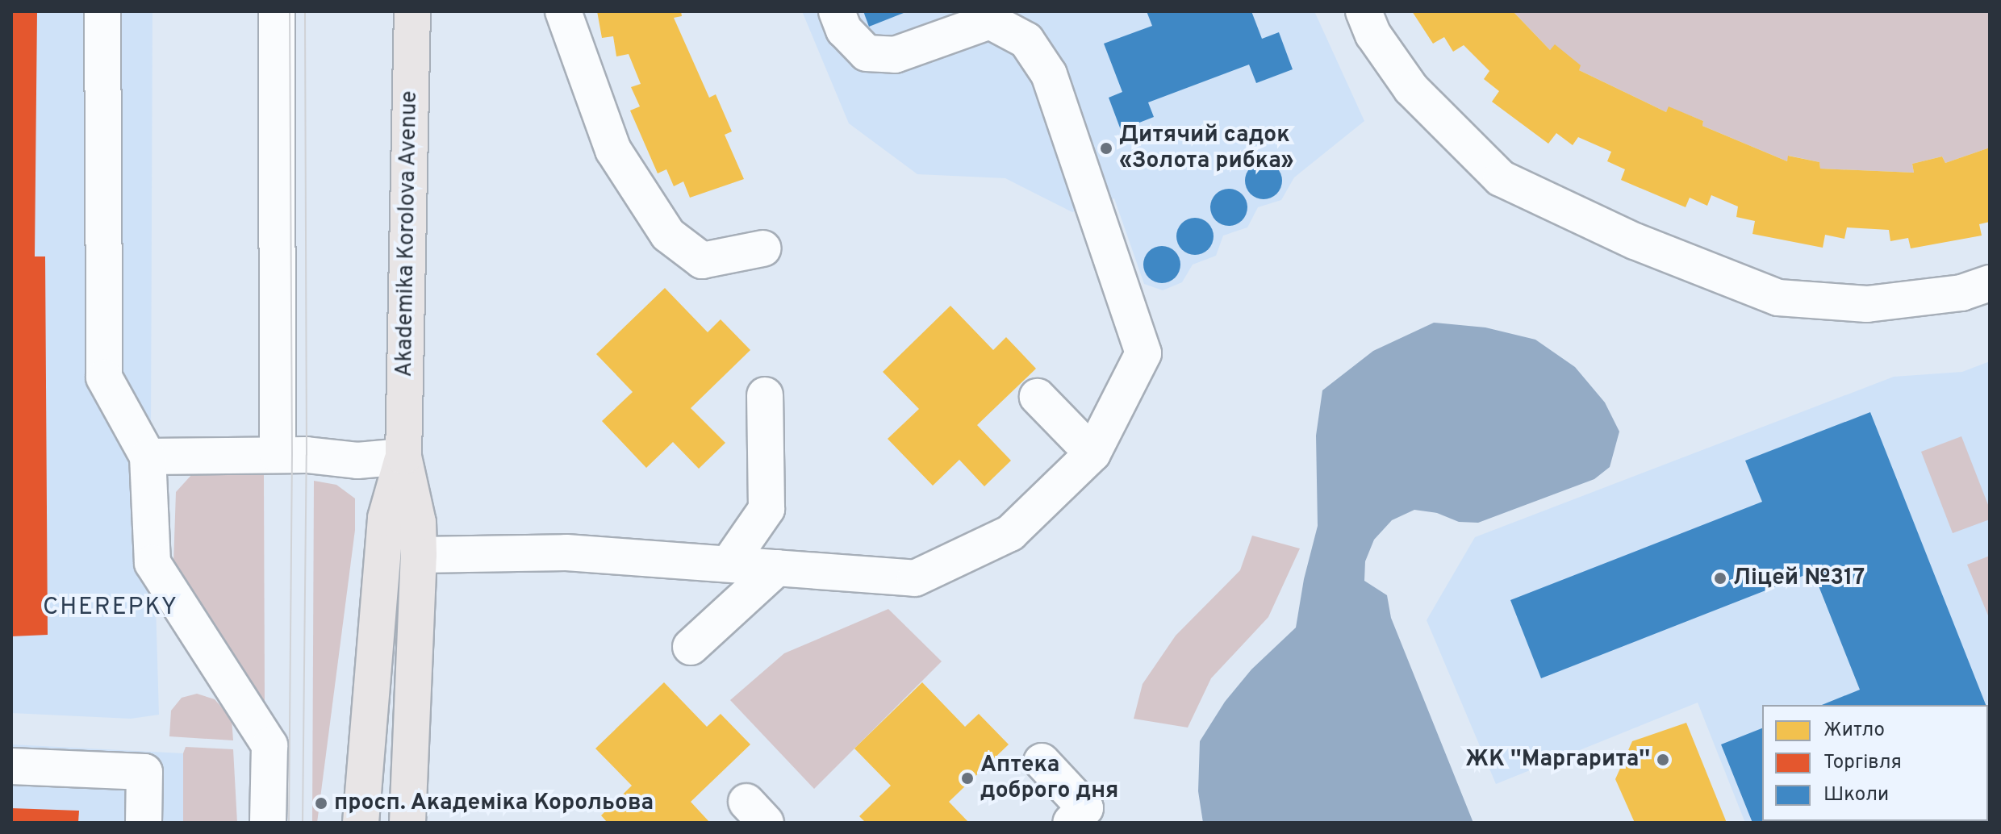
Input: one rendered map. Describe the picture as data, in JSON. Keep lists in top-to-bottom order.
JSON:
{
  "streets": {
    "main road": ["Akademika Korolova Avenue"]
  },
  "districts": ["CHEREPKY"],
  "places": [
    "Дитячий садок «Золота рибка»",
    "Ліцей №317",
    "ЖК ''Маргарита''",
    "Аптека доброго дня",
    "просп. Академіка Корольова"
  ],
  "legend": ["Житло", "Торгівля", "Школи"]
}
